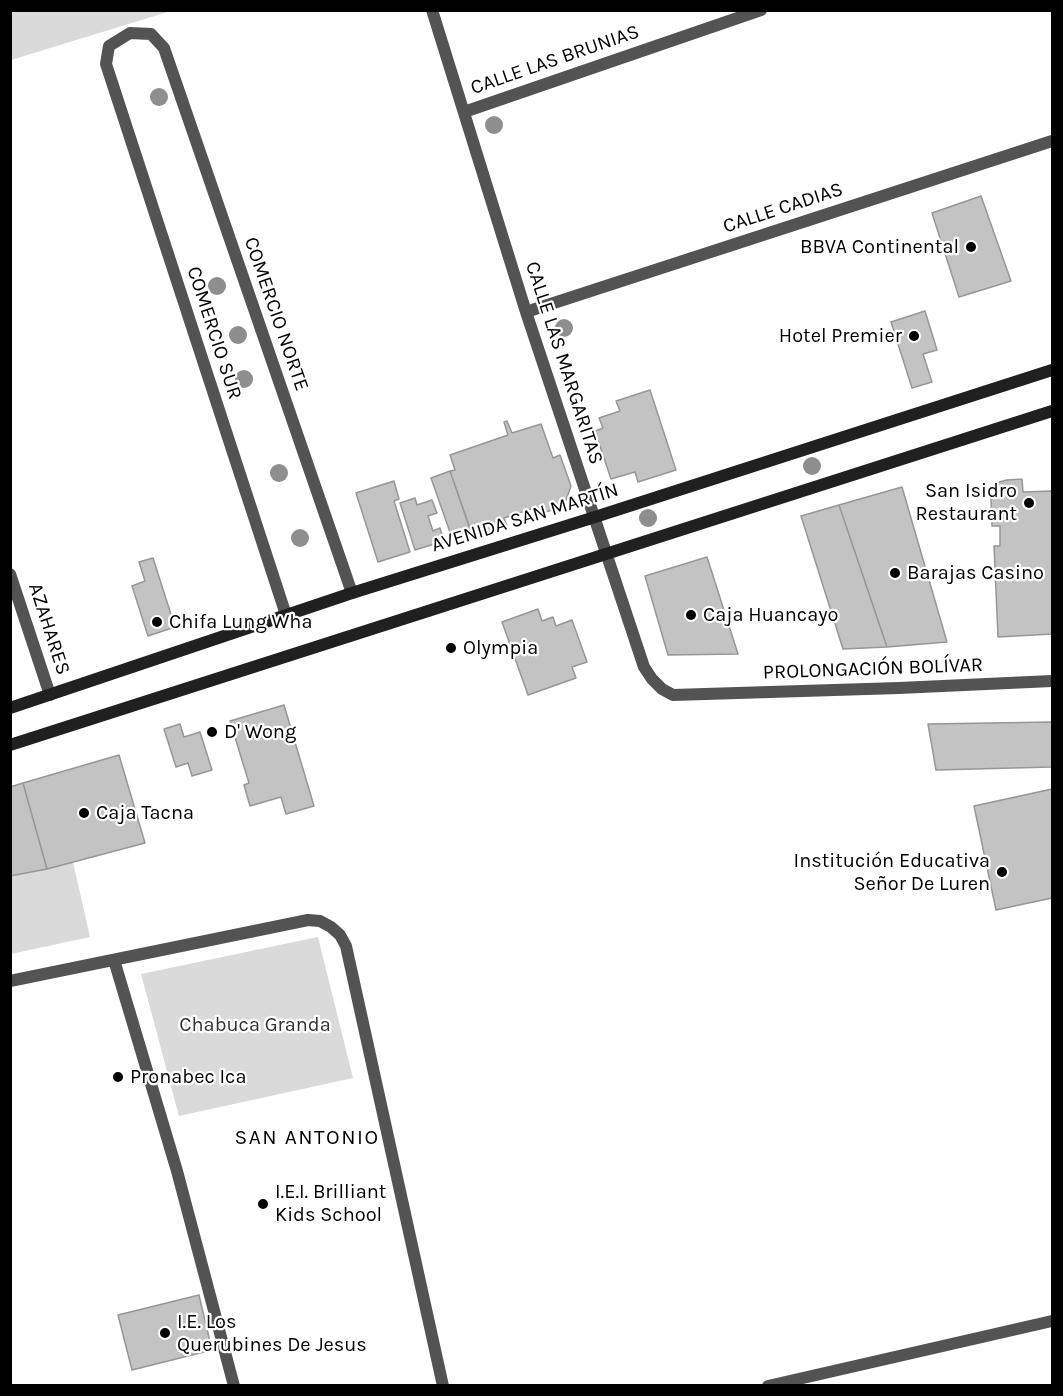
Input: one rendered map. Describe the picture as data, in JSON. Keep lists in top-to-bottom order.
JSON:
{
  "streets": {
    "main road": ["AVENIDA SAN MARTÍN"],
    "street": [
      "CALLE LAS BRUNIAS",
      "CALLE CADIAS",
      "COMERCIO NORTE",
      "COMERCIO SUR",
      "CALLE LAS MARGARITAS",
      "AZAHARES",
      "PROLONGACIÓN BOLÍVAR"
    ]
  },
  "crossings": [
    ["CALLE LAS BRUNIAS", "CALLE LAS MARGARITAS"],
    ["CALLE CADIAS", "CALLE LAS MARGARITAS"],
    ["COMERCIO NORTE", "COMERCIO SUR"],
    ["COMERCIO NORTE", "AVENIDA SAN MARTÍN"],
    ["COMERCIO SUR", "AVENIDA SAN MARTÍN"],
    ["CALLE LAS MARGARITAS", "AVENIDA SAN MARTÍN"],
    ["CALLE LAS MARGARITAS", "PROLONGACIÓN BOLÍVAR"],
    ["AVENIDA SAN MARTÍN", "AZAHARES"]
  ],
  "districts": ["SAN ANTONIO"],
  "parks": ["Chabuca Granda"],
  "places": [
    "BBVA Continental",
    "Hotel Premier",
    "San Isidro Restaurant",
    "Barajas Casino",
    "Caja Huancayo",
    "Chifa Lung Wha",
    "Olympia",
    "D' Wong",
    "Caja Tacna",
    "Institución Educativa Señor De Luren",
    "Pronabec Ica",
    "I.E.I. Brilliant Kids School",
    "I.E. Los Querubines De Jesus"
  ]
}
